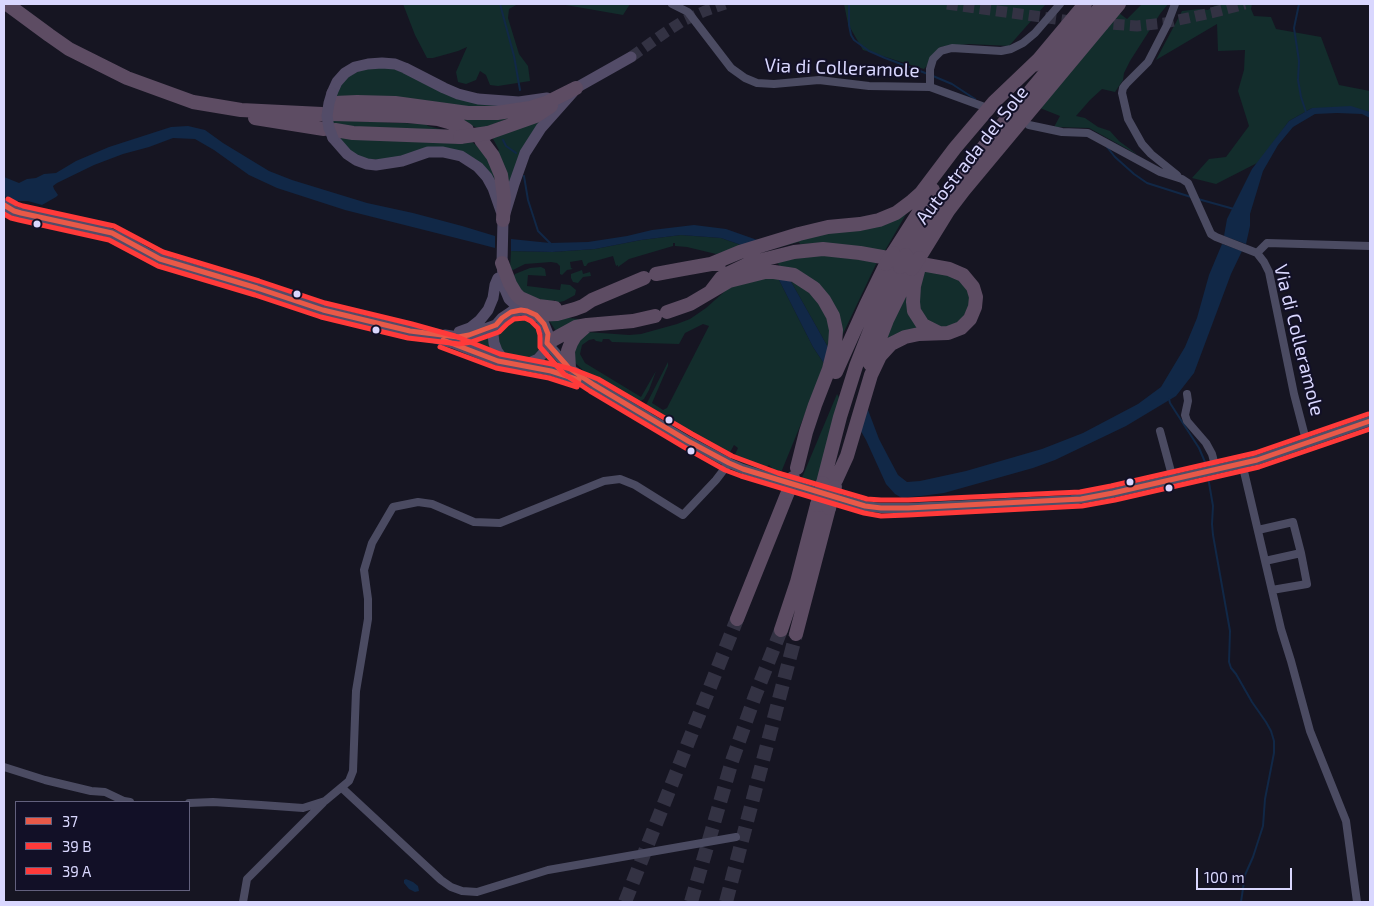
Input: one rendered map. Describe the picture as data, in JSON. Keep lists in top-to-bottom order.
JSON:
{
  "streets": {
    "highway": ["Autostrada del Sole"],
    "street": ["Via di Colleramole"]
  },
  "lines": ["transit line 37"],
  "legend": ["37", "39 B", "39 A"],
  "scale_bar": "100 m"
}
